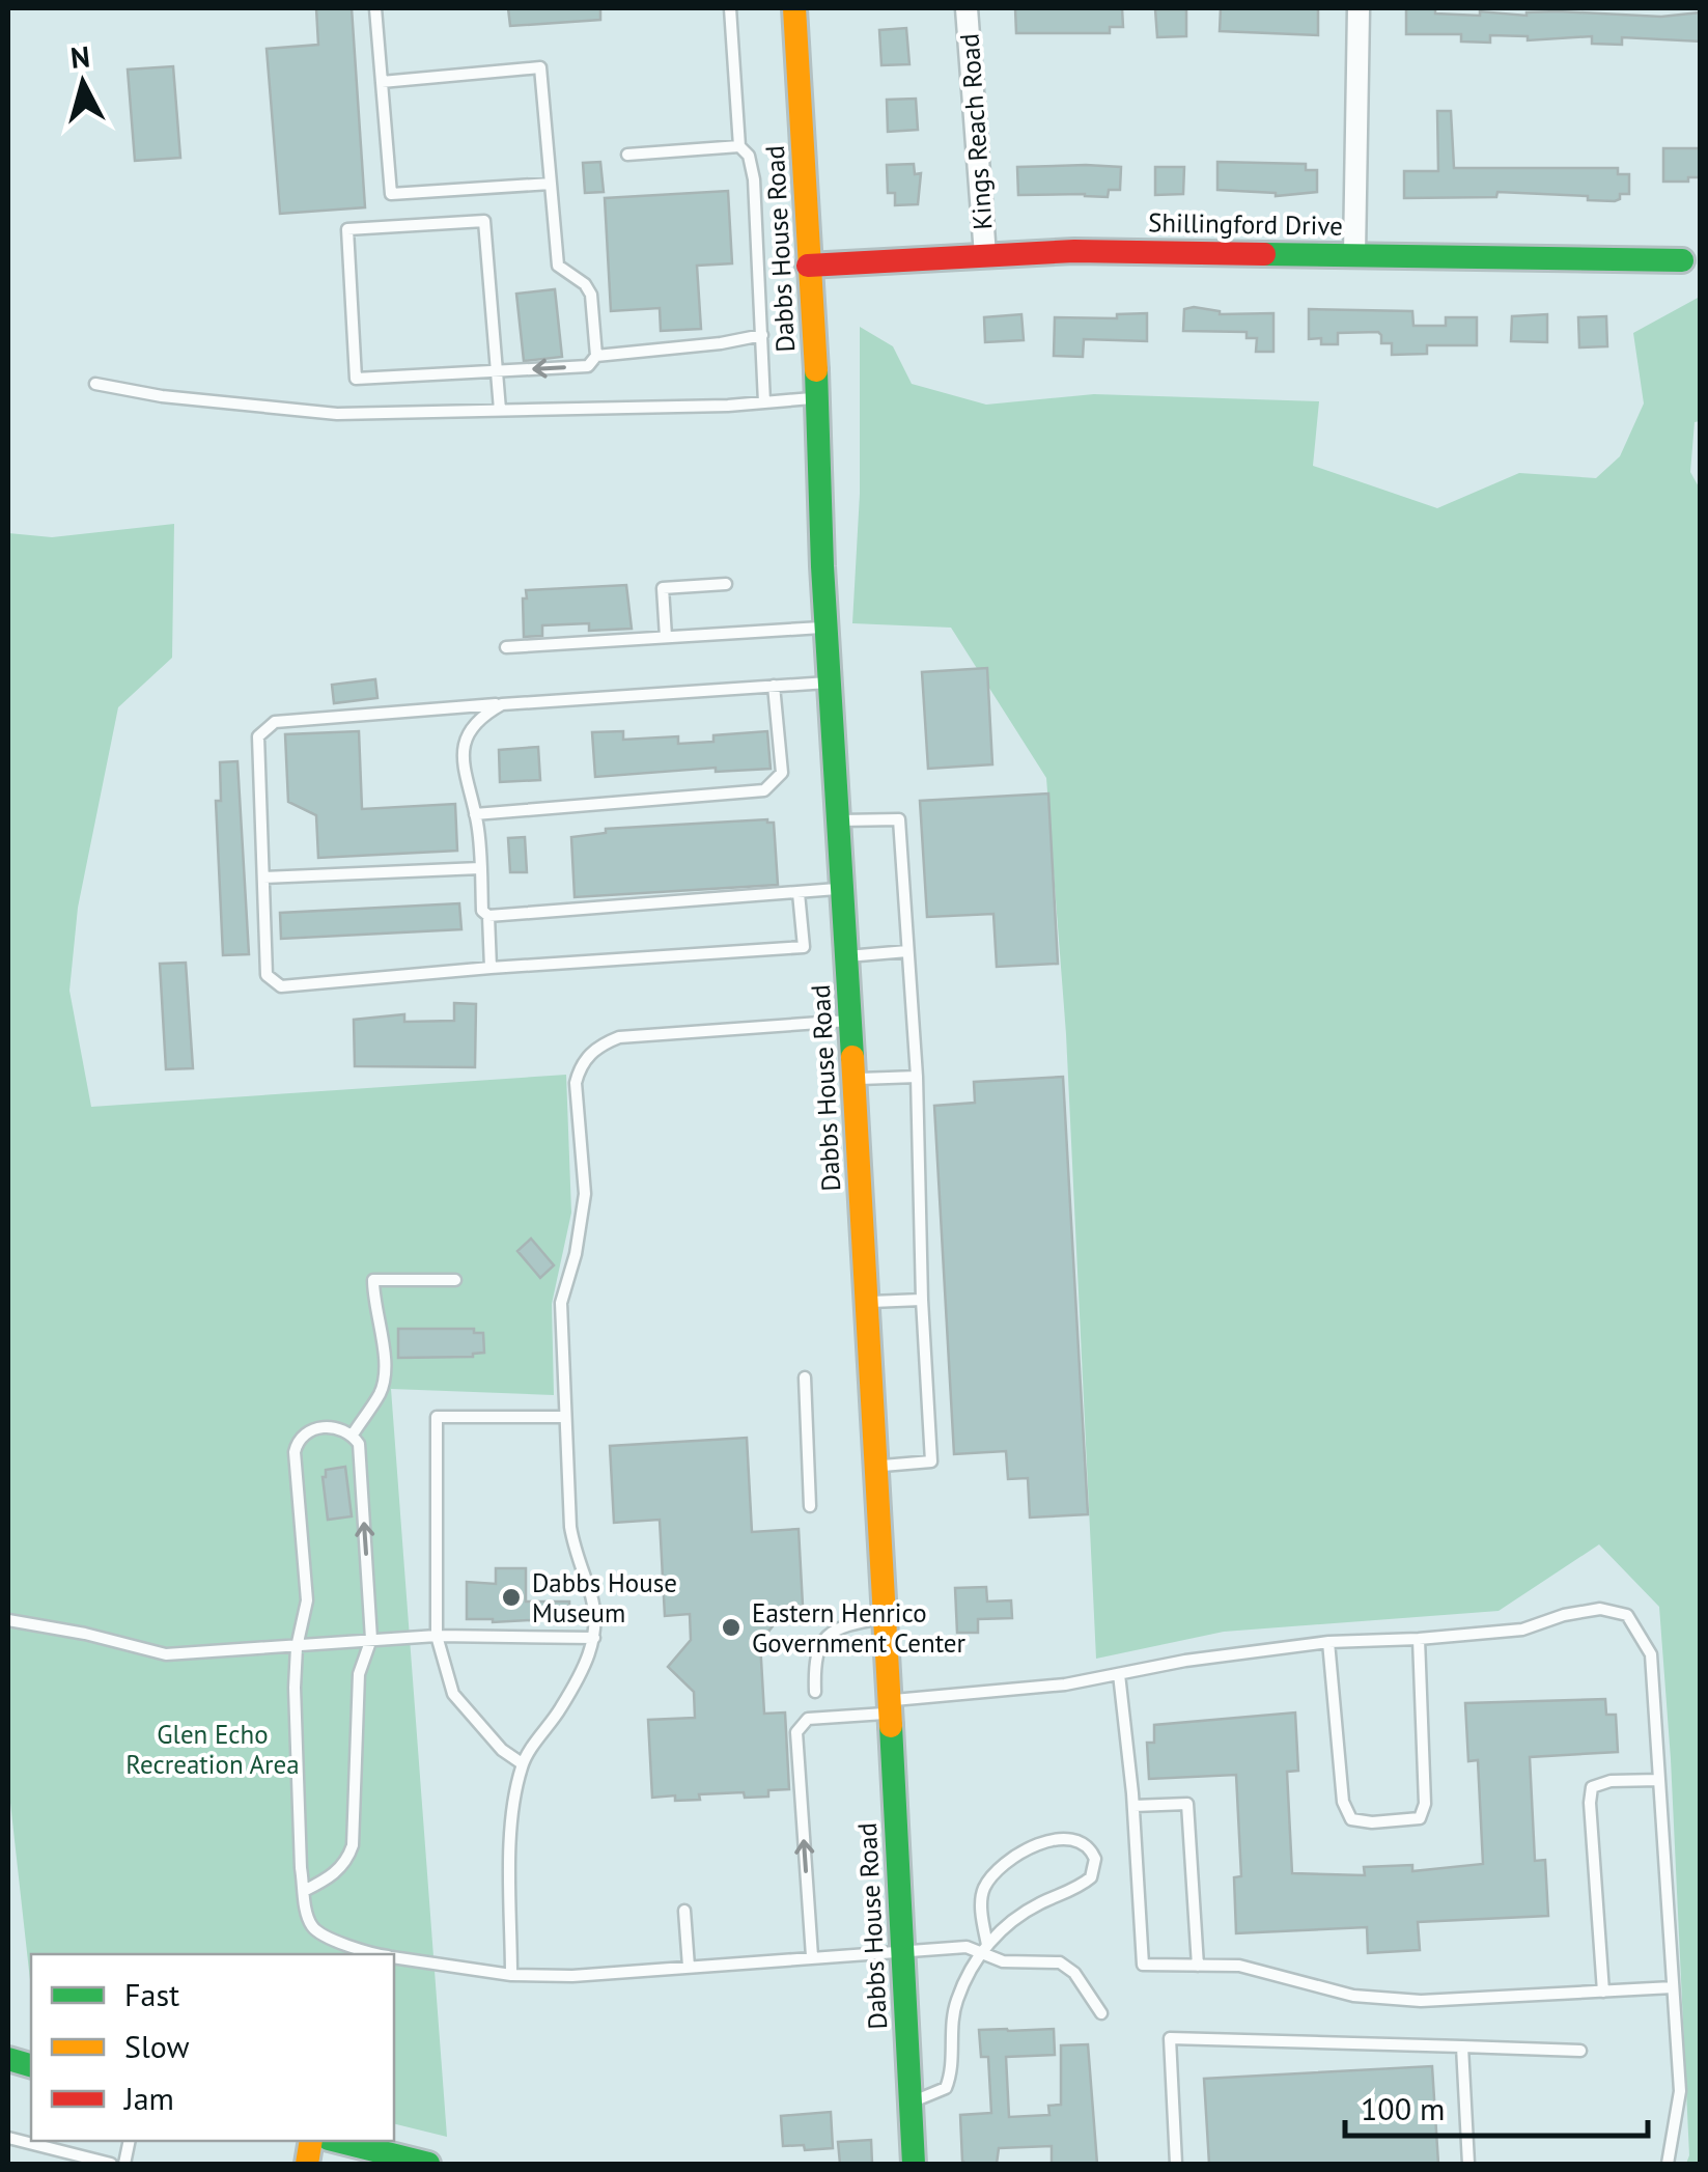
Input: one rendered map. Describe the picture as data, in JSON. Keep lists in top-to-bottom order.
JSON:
{
  "streets": {
    "street": ["Kings Reach Road", "Shillingford Drive", "Dabbs House Road"]
  },
  "crossings": [
    ["Kings Reach Road", "Shillingford Drive"],
    ["Shillingford Drive", "Dabbs House Road"]
  ],
  "parks": ["Glen Echo Recreation Area"],
  "places": ["Dabbs House Museum", "Eastern Henrico Government Center"],
  "legend": ["Fast", "Slow", "Jam"],
  "scale_bar": "100 m",
  "north": "top"
}
